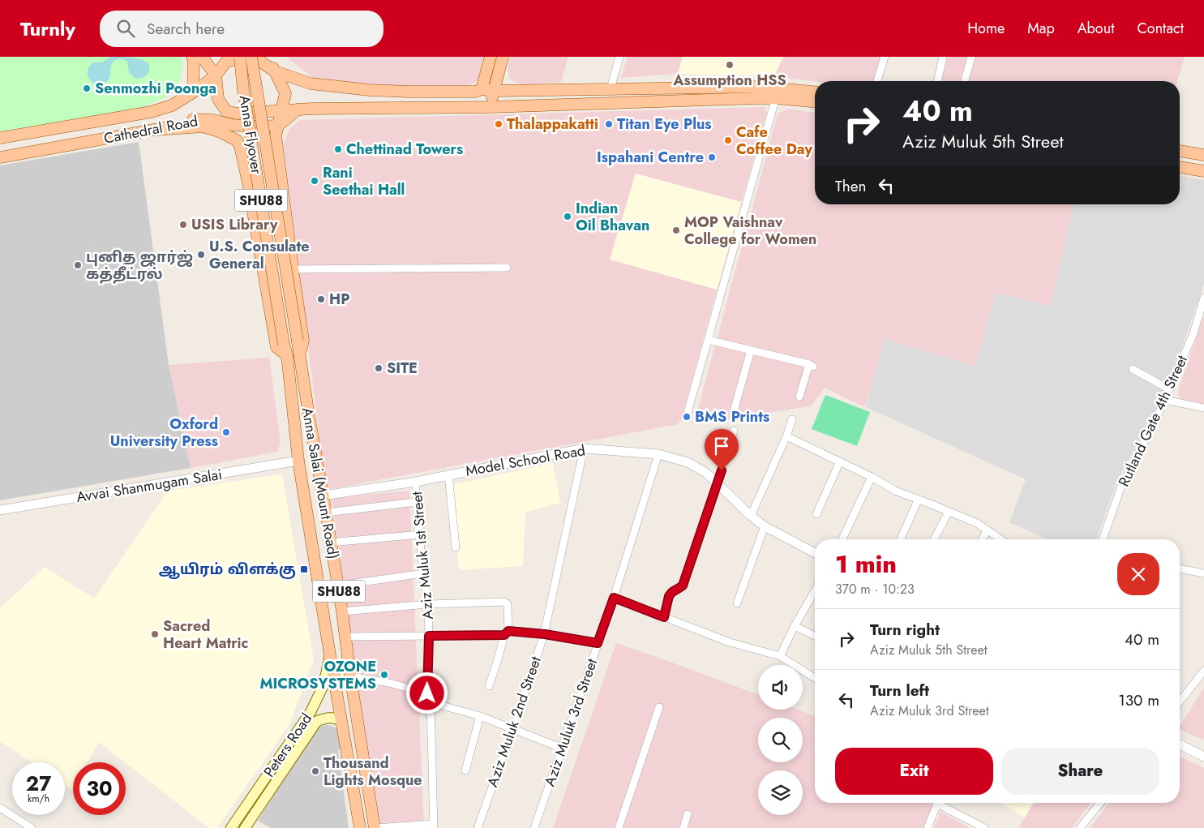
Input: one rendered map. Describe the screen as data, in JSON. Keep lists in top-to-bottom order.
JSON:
{
  "streets": {
    "main road": [
      "Cathedral Road",
      "Anna Flyover",
      "SHU88",
      "Anna Salai (Mount Road)",
      "Peters Road"
    ],
    "street": [
      "Rutland Gate 4th Street",
      "Model School Road",
      "Avvai Shanmugam Salai",
      "Aziz Muluk 1st Street",
      "Aziz Muluk 2nd Street",
      "Aziz Muluk 3rd Street"
    ]
  },
  "crossings": [
    ["Anna Flyover", "Anna Salai (Mount Road)"],
    ["Model School Road", "Anna Salai (Mount Road)"],
    ["Model School Road", "Aziz Muluk 1st Street"],
    ["Model School Road", "Aziz Muluk 2nd Street"],
    ["Model School Road", "Aziz Muluk 3rd Street"],
    ["Anna Salai (Mount Road)", "Avvai Shanmugam Salai"],
    ["Anna Salai (Mount Road)", "Aziz Muluk 1st Street"],
    ["Anna Salai (Mount Road)", "Peters Road"]
  ],
  "places": {
    "other": [
      "Assumption HSS",
      "Senmozhi Poonga",
      "Thalappakatti",
      "Titan Eye Plus",
      "Cafe Coffee Day",
      "Chettinad Towers",
      "Ispahani Centre",
      "Rani Seethai Hall",
      "Indian Oil Bhavan",
      "USIS Library",
      "MOP Vaishnav College for Women",
      "U.S. Consulate General",
      "புனித ஜார்ஜ் கத்தீட்ரல்",
      "HP",
      "SITE",
      "BMS Prints",
      "Oxford University Press",
      "Sacred Heart Matric",
      "OZONE MICROSYSTEMS",
      "Thousand Lights Mosque"
    ],
    "transit": ["ஆயிரம் விளக்கு"]
  },
  "page": {
    "header": "Turnly",
    "search": "Search here",
    "nav": [
      "Home",
      "Map",
      "About",
      "Contact"
    ],
    "turn": ["40 m", "Aziz Muluk 5th Street"],
    "then": "Then",
    "heading": ["1 min", "370 m · 10:23"],
    "list": [
      {
        "name": "Turn right",
        "note": "Aziz Muluk 5th Street",
        "value": "40 m"
      },
      {
        "name": "Turn left",
        "note": "Aziz Muluk 3rd Street",
        "value": "130 m"
      }
    ],
    "buttons": ["Exit", "Share"],
    "speed": "27 km/h",
    "limit": "30"
  }
}
